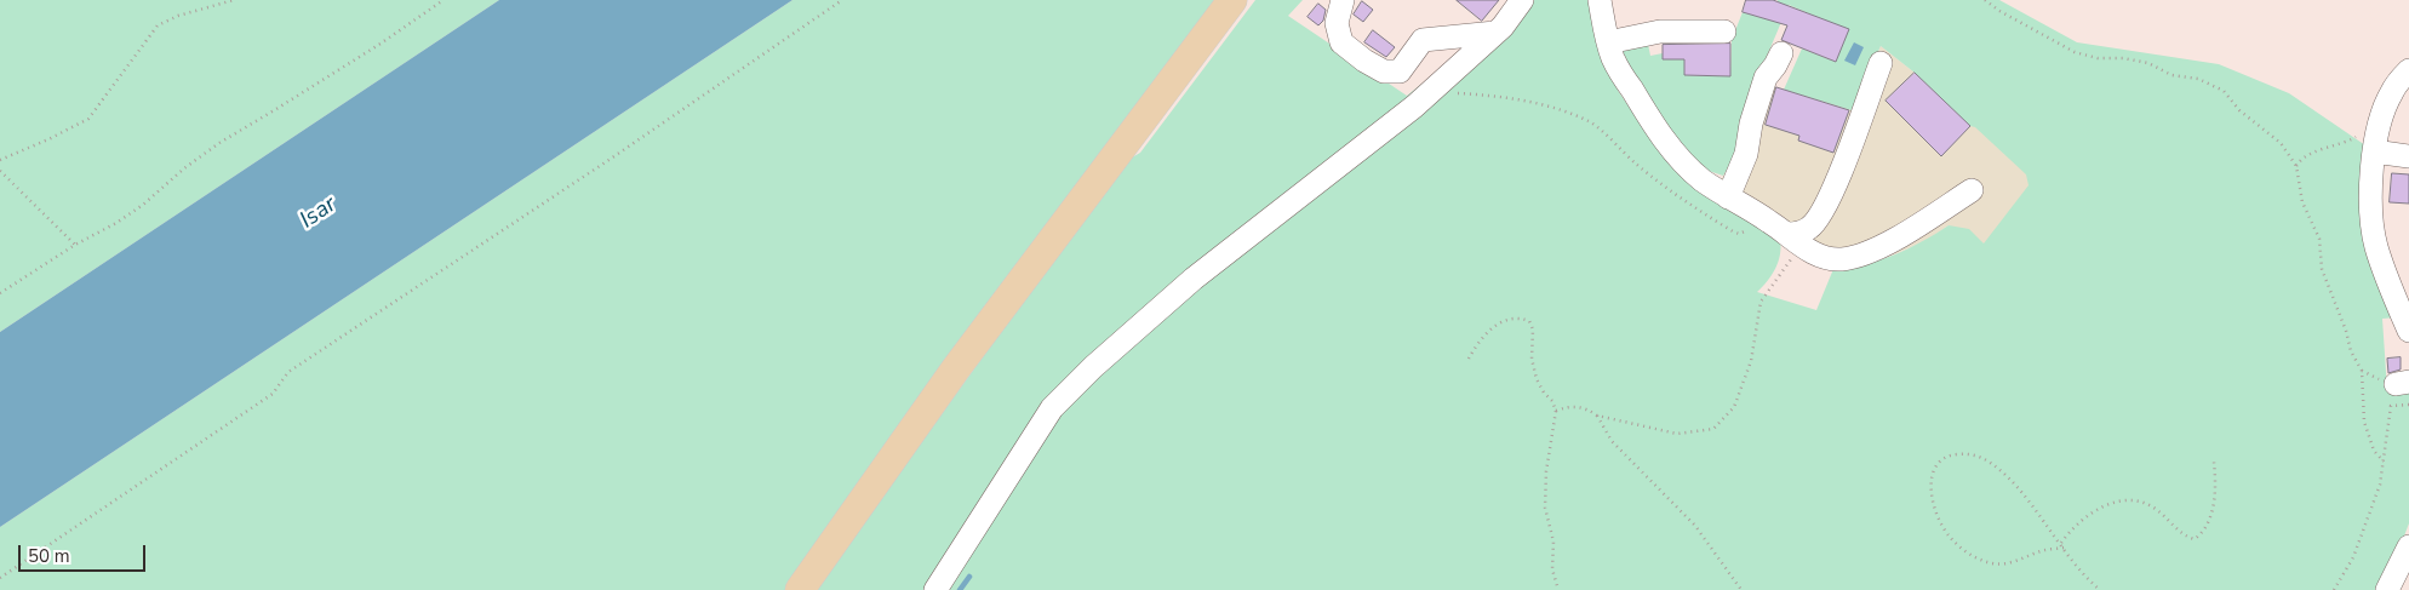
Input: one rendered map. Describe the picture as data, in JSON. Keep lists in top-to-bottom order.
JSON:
{
  "water": ["Isar"],
  "scale_bar": "50 m"
}
